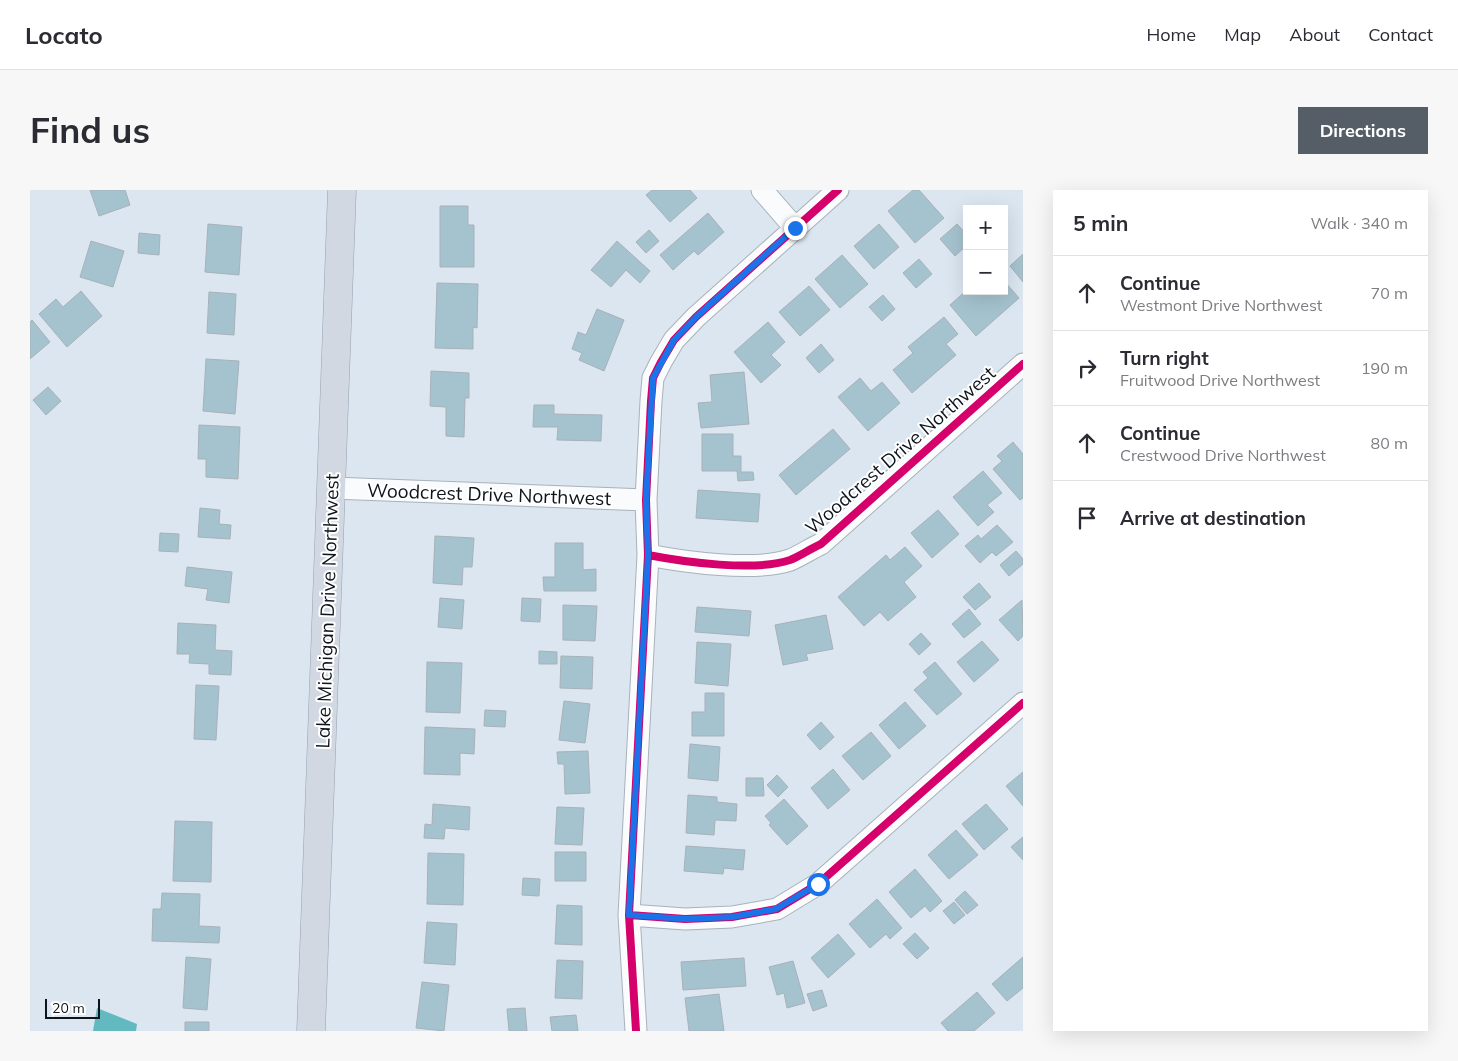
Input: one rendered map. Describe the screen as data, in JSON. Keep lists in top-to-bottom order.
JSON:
{
  "streets": {
    "highway": ["Lake Michigan Drive Northwest"],
    "street": ["Woodcrest Drive Northwest"]
  },
  "crossings": [
    ["Woodcrest Drive Northwest", "Lake Michigan Drive Northwest"]
  ],
  "scale_bar": "20 m",
  "page": {
    "header": "Locato",
    "nav": [
      "Home",
      "Map",
      "About",
      "Contact"
    ],
    "buttons": "Directions",
    "title": "Find us",
    "heading": ["5 min", "Walk · 340 m"],
    "map_buttons": ["+", "−"],
    "list": [
      ["Continue", "Westmont Drive Northwest", "70 m"],
      ["Turn right", "Fruitwood Drive Northwest", "190 m"],
      ["Continue", "Crestwood Drive Northwest", "80 m"],
      "Arrive at destination"
    ],
    "scale": "20 m"
  }
}
